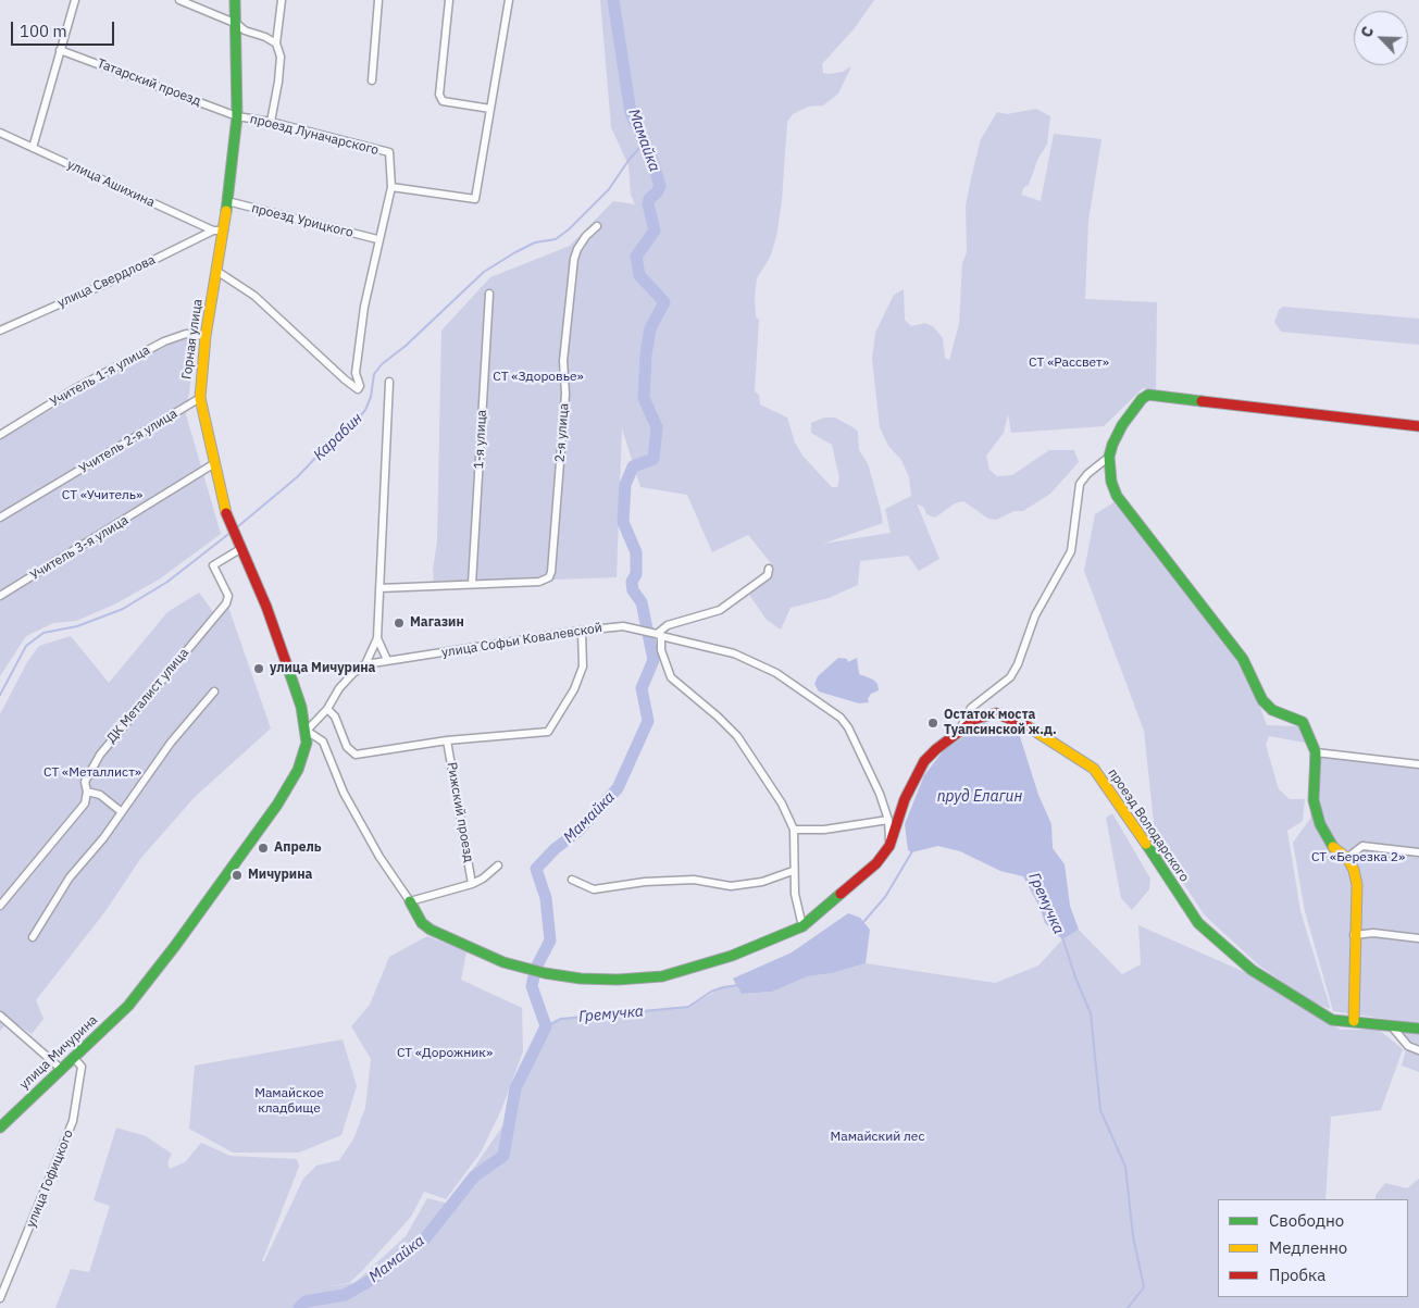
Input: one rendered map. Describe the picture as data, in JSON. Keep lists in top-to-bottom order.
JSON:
{
  "streets": {
    "street": [
      "Татарский проезд",
      "проезд Луначарского",
      "улица Ашихина",
      "проезд Урицкого",
      "улица Свердлова",
      "Горная улица",
      "Учитель 1-я улица",
      "2-я улица",
      "1-я улица",
      "Учитель 2-я улица",
      "Учитель 3-я улица",
      "улица Софьи Ковалевской",
      "ДК Металист улица",
      "Рижский проезд",
      "проезд Володарского",
      "улица Мичурина",
      "улица Гофицкого"
    ]
  },
  "crossings": [
    ["Татарский проезд", "проезд Луначарского"],
    ["Татарский проезд", "Горная улица"],
    ["проезд Луначарского", "Горная улица"],
    ["улица Ашихина", "улица Свердлова"],
    ["улица Ашихина", "Горная улица"],
    ["проезд Урицкого", "Горная улица"],
    ["Горная улица", "Учитель 1-я улица"],
    ["Горная улица", "Учитель 2-я улица"],
    ["Горная улица", "Учитель 3-я улица"],
    ["Горная улица", "ДК Металист улица"],
    ["Горная улица", "проезд Володарского"],
    ["Горная улица", "улица Мичурина"],
    ["2-я улица", "1-я улица"],
    ["улица Софьи Ковалевской", "проезд Володарского"],
    ["проезд Володарского", "улица Мичурина"],
    ["улица Мичурина", "улица Гофицкого"]
  ],
  "water": [
    "Мамайка",
    "Карабин",
    "пруд Елагин",
    "Гремучка"
  ],
  "parks": [
    "СТ «Рассвет»",
    "СТ «Здоровье»",
    "СТ «Учитель»",
    "СТ «Металлист»",
    "СТ «Березка 2»",
    "СТ «Дорожник»",
    "Мамайское кладбище",
    "Мамайский лес"
  ],
  "places": [
    "Магазин",
    "улица Мичурина",
    "Остаток моста Туапсинской ж.д.",
    "Апрель",
    "Мичурина"
  ],
  "legend": ["Свободно", "Медленно", "Пробка"],
  "scale_bar": "100 m",
  "north": "top left"
}
